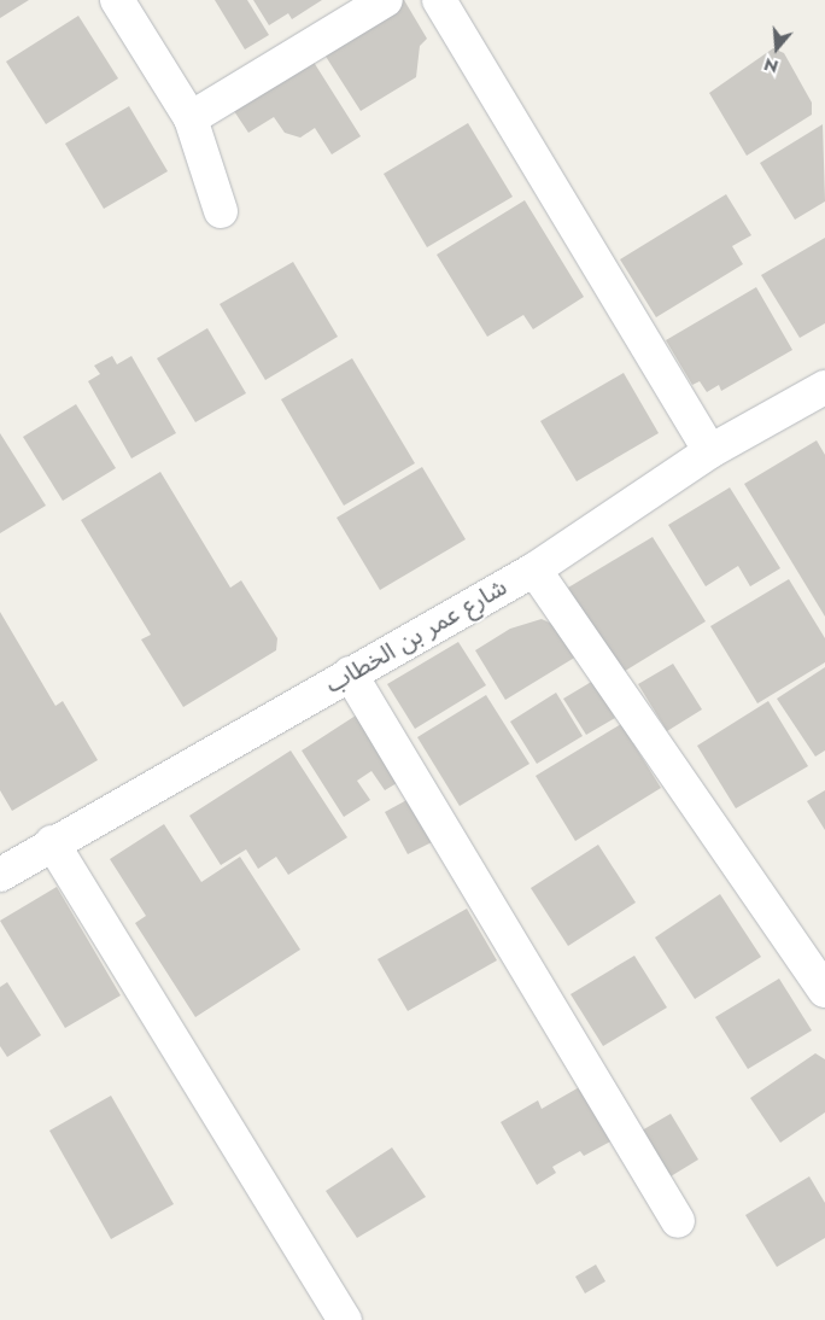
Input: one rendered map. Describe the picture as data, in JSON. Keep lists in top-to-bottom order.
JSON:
{
  "streets": {
    "street": ["شارع عمر بن الخطاب"]
  },
  "north": "bottom"
}
